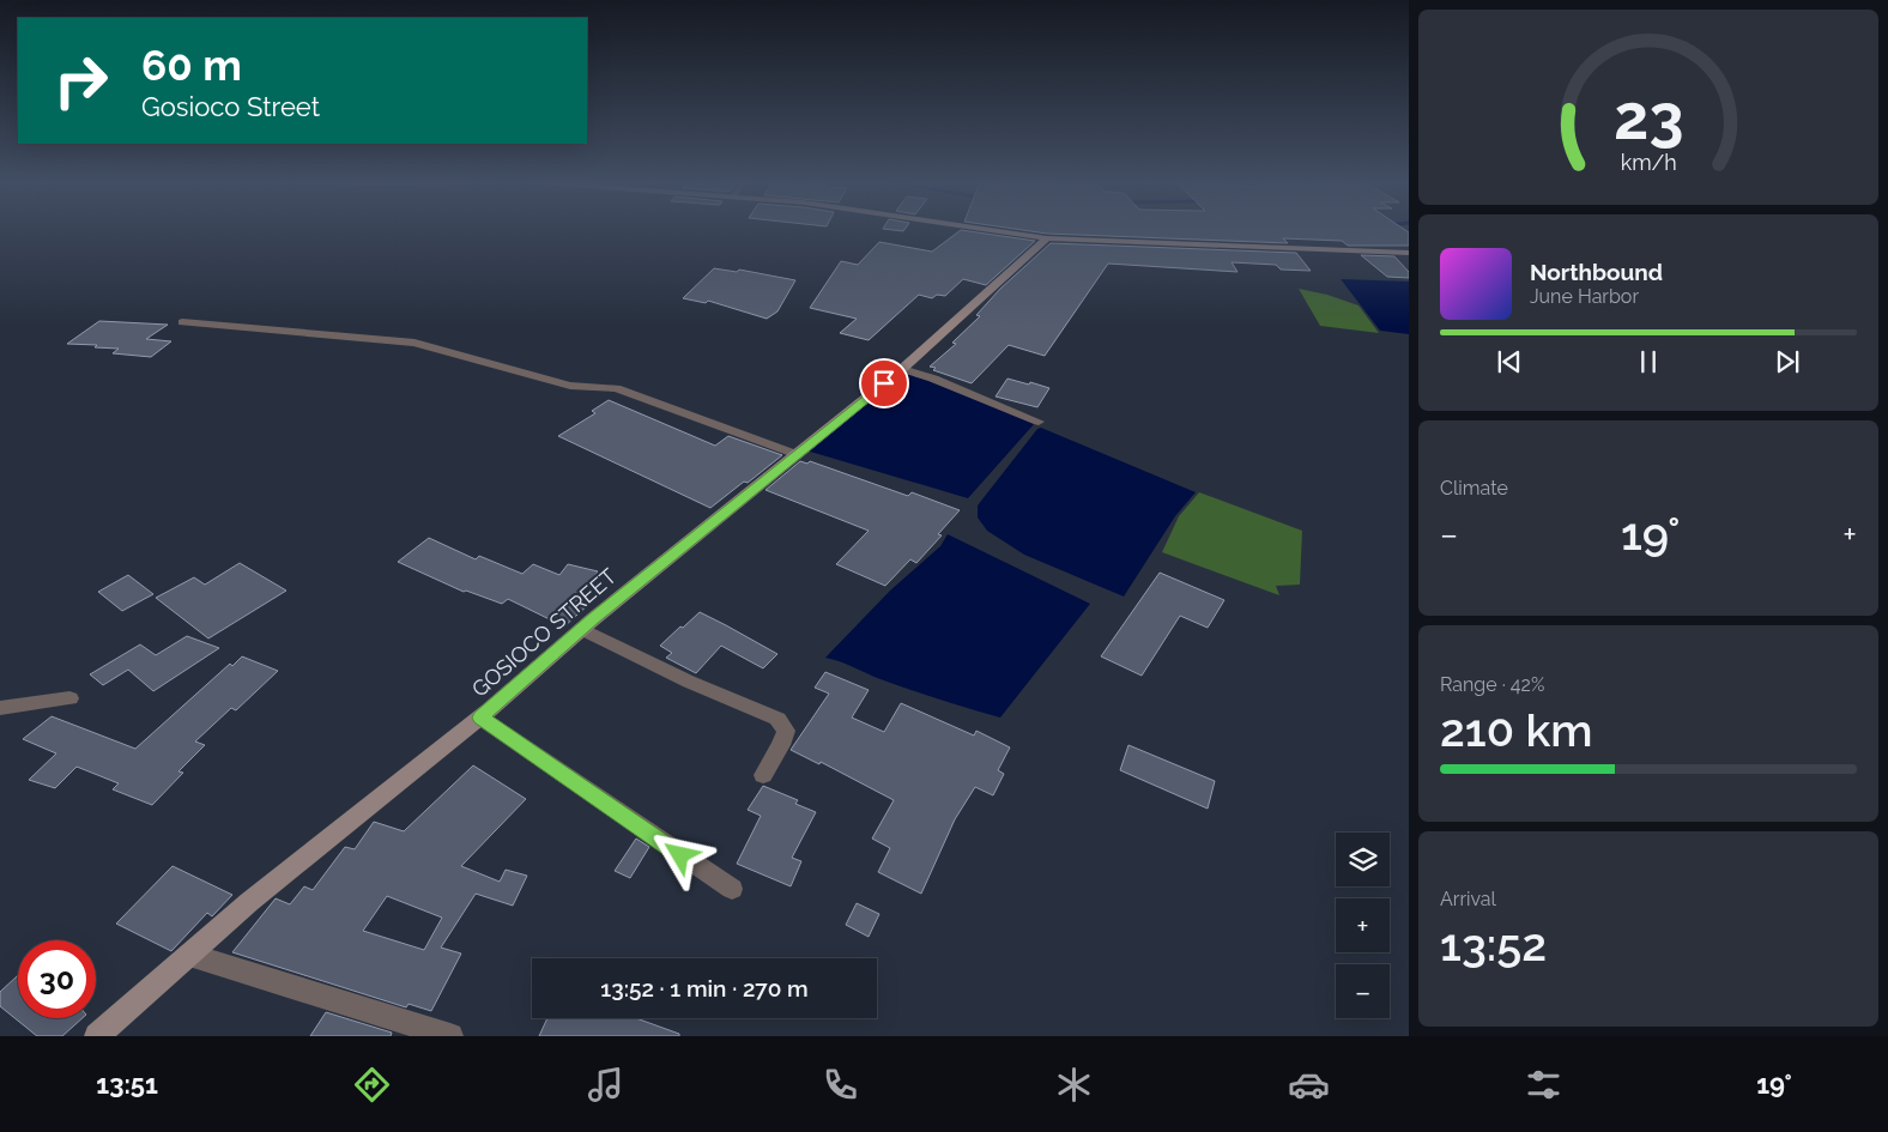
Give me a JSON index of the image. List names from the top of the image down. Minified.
{"streets":{"street":["GOSIOCO STREET"]},"page":{"turn":["60 m","Gosioco Street"],"song":["Northbound","June Harbor"],"tile":["Climate",["Range · 42%","210 km"],["Arrival","13:52"]],"heat":["−","19°","+"],"map_buttons":["+","−"],"limit":"30","trip":"13:52 · 1 min · 270 m","tabs":["13:51","19°"],"gauge":["23","km/h"]}}
